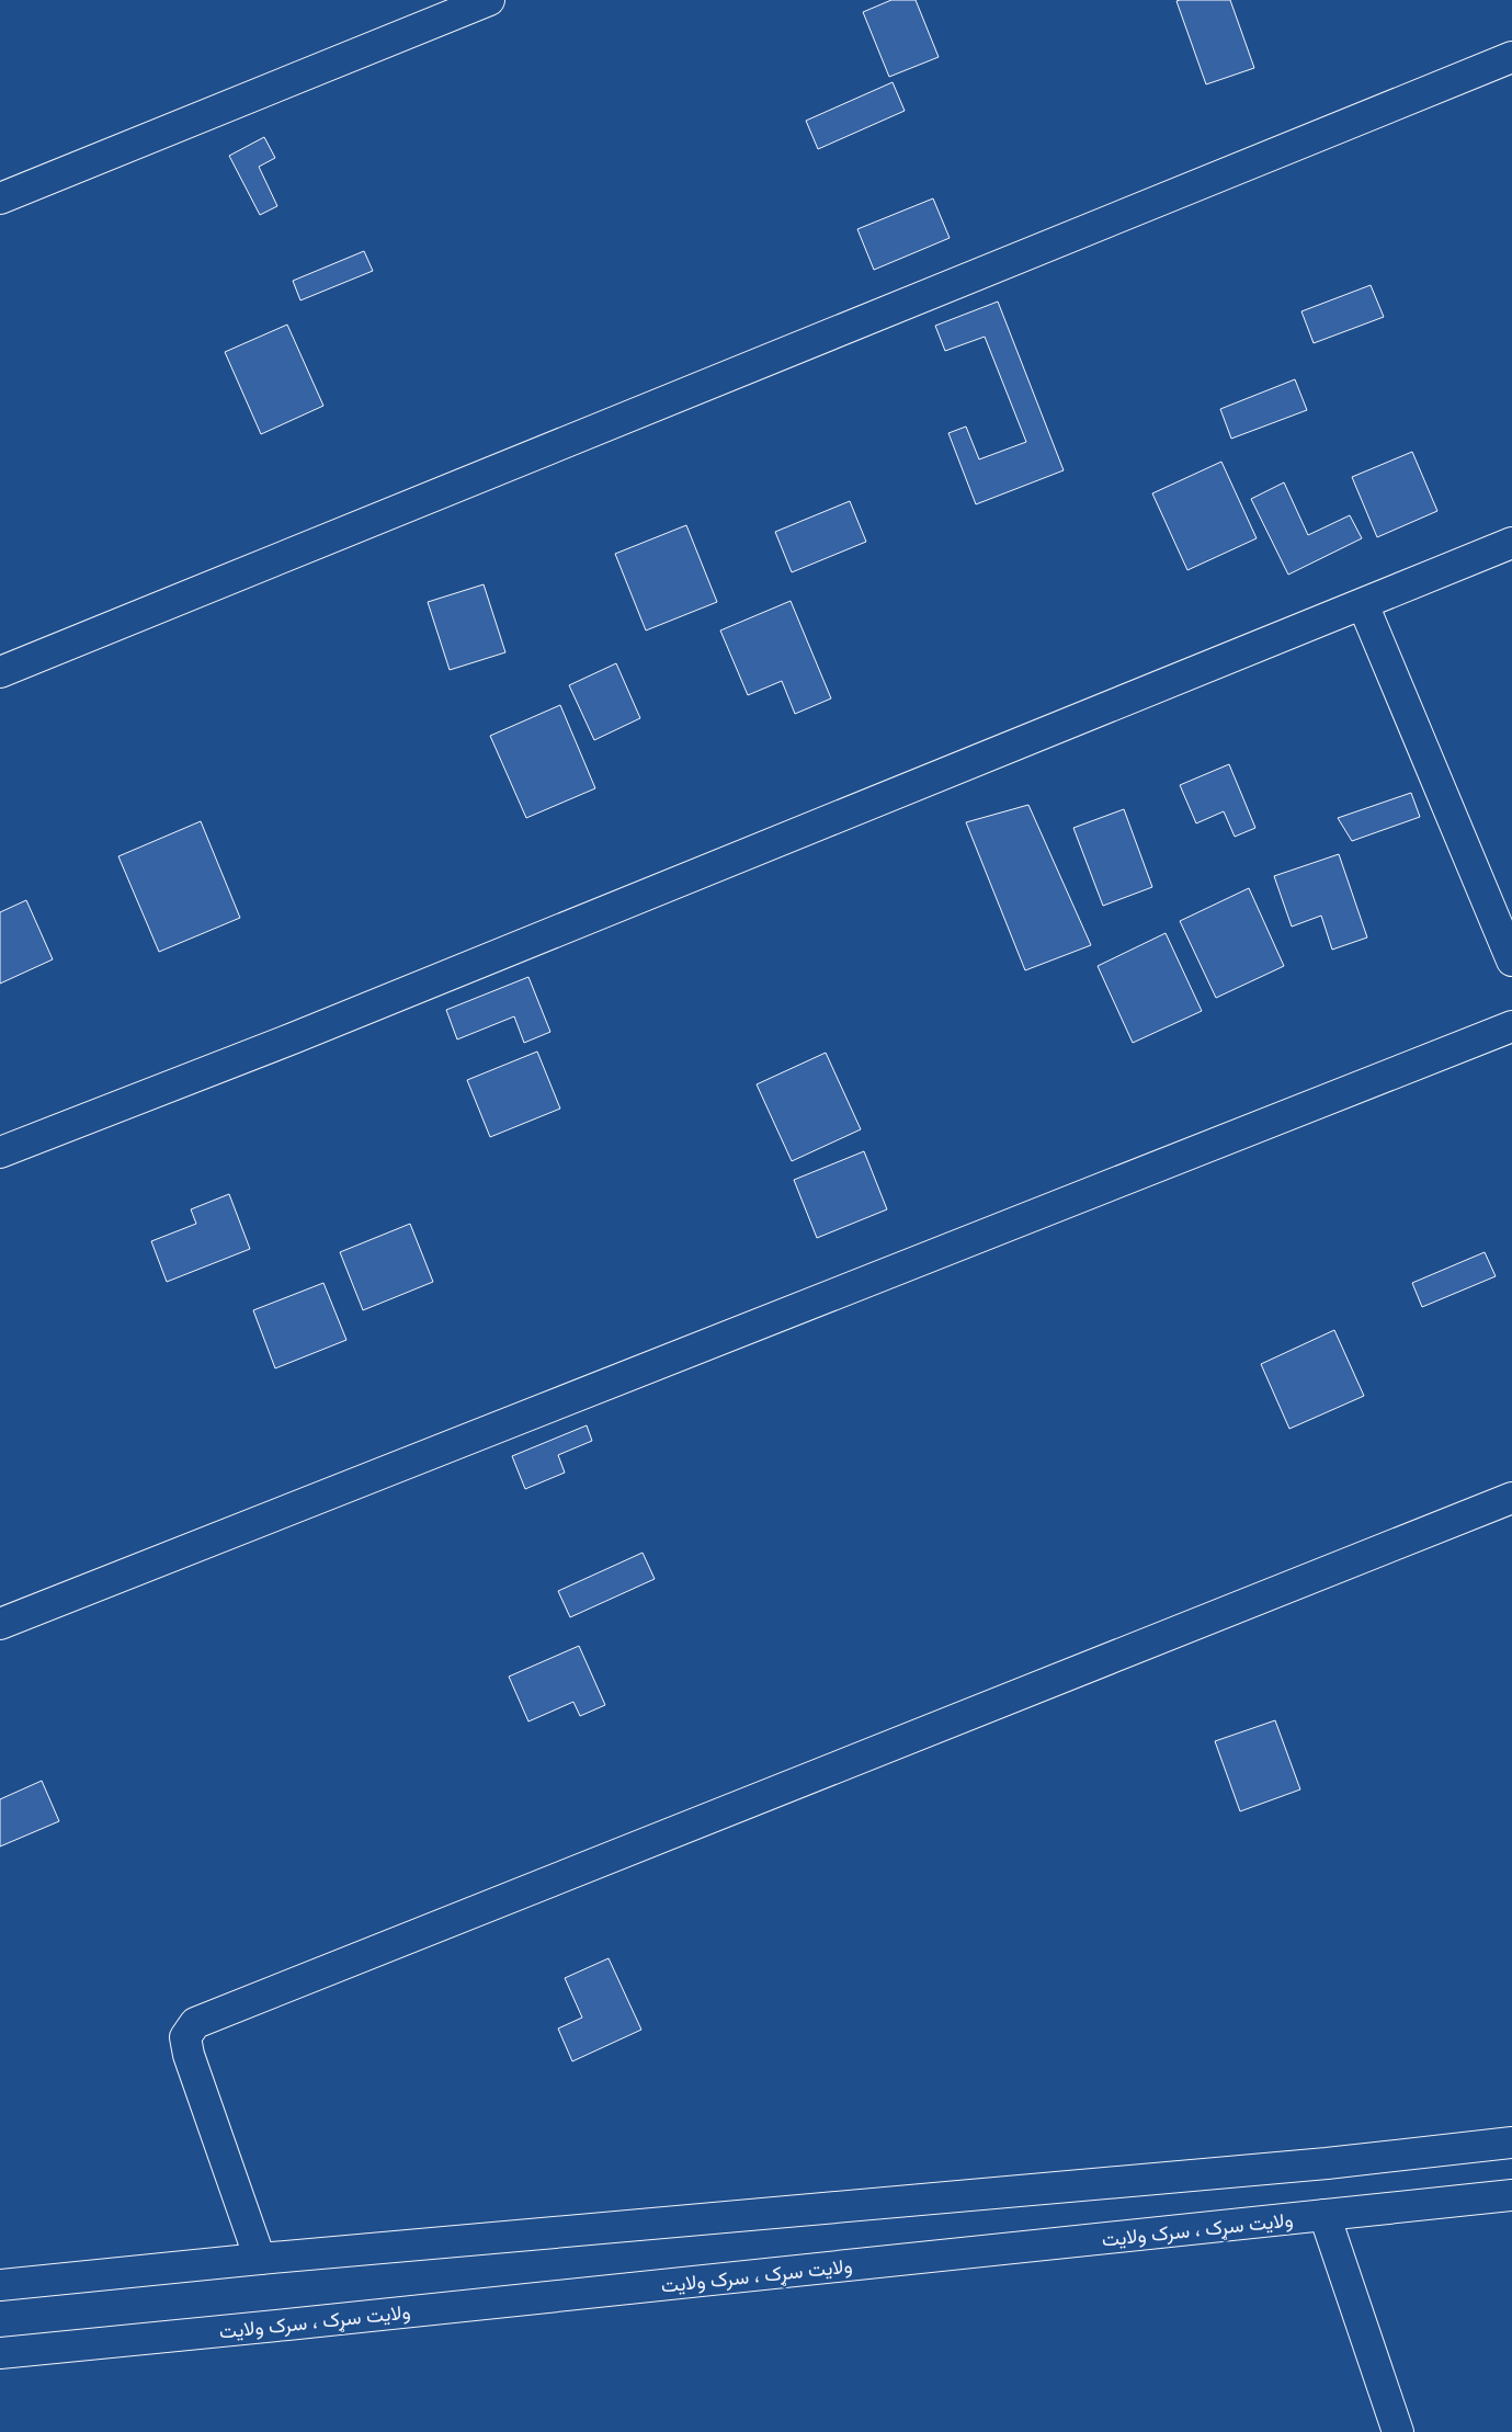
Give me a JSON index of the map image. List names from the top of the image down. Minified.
{"streets":{"street":["ولایت سړک ، سرک ولایت"]}}
